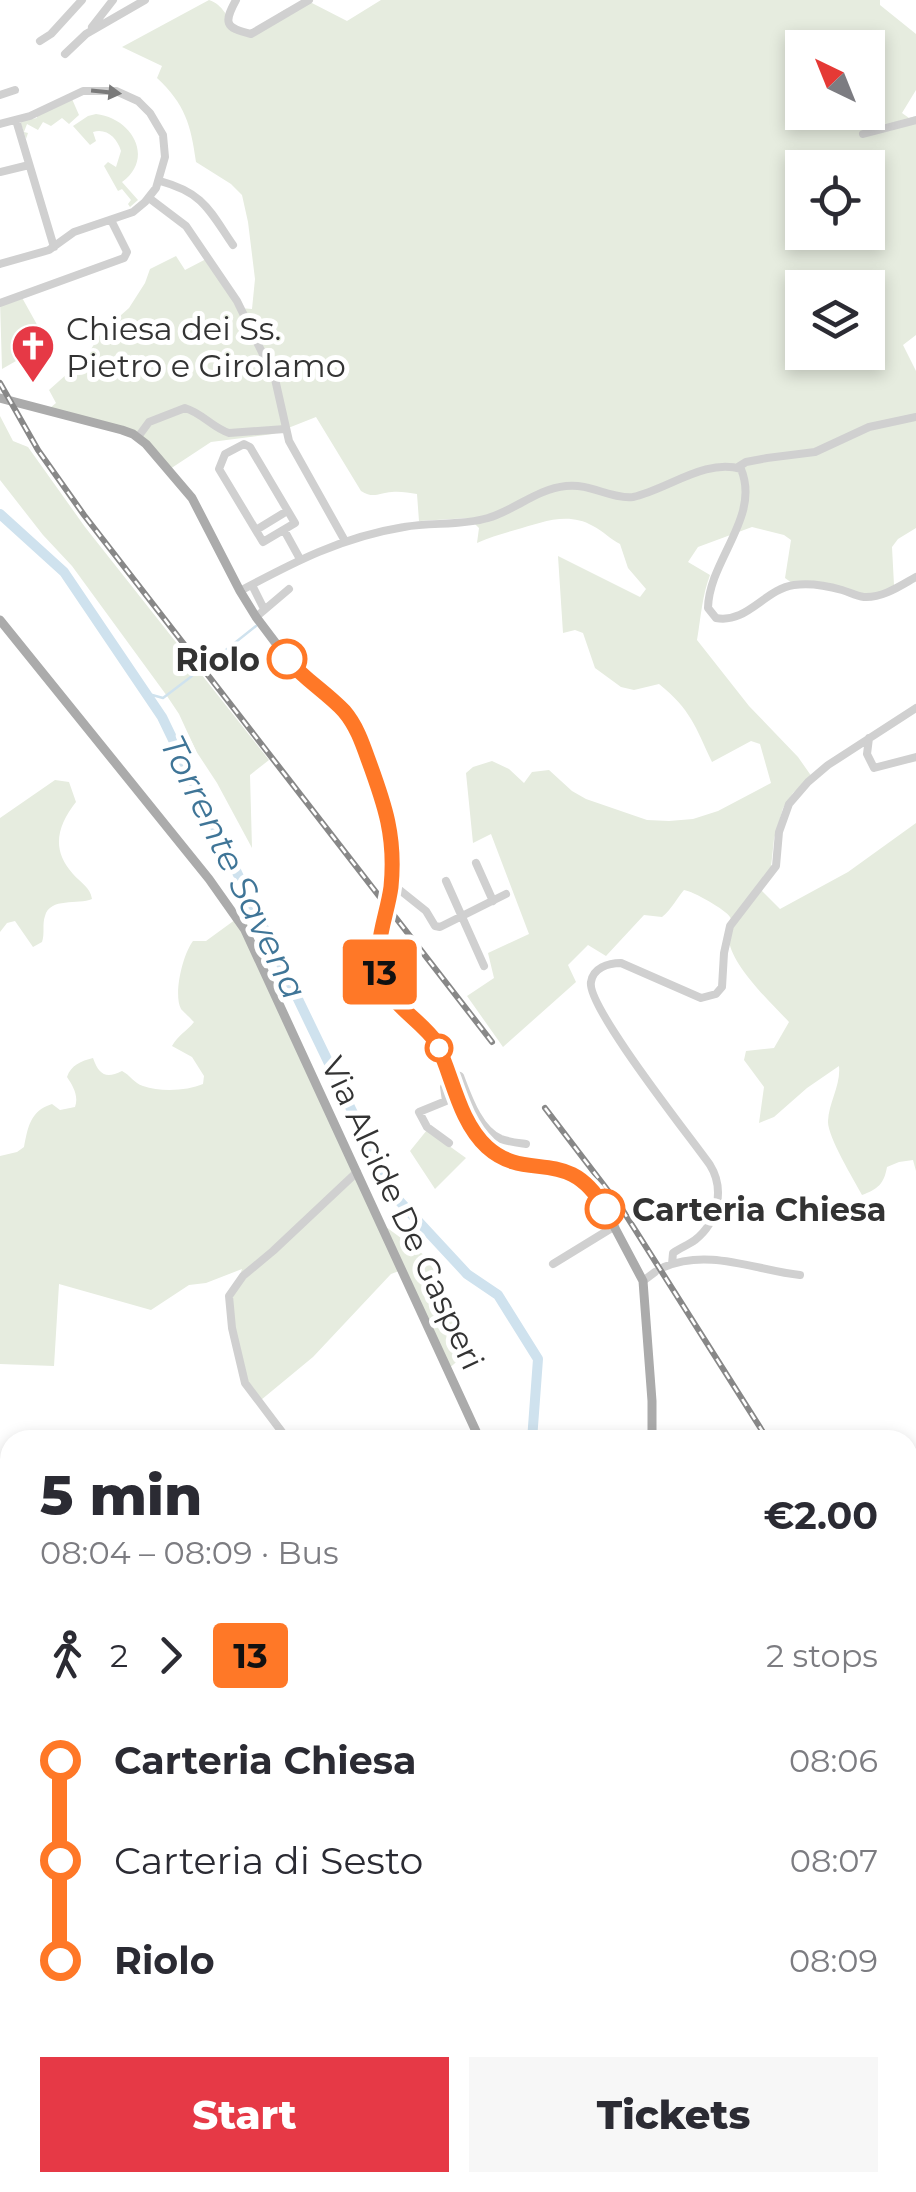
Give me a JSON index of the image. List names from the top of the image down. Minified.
{"streets":{"main road":["Via Alcide De Gasperi"]},"water":["Torrente Savena"],"places":{"church":["Chiesa dei Ss. Pietro e Girolamo"],"other":["Riolo","Carteria Chiesa"]},"lines":["bus line 13"],"north":"top left","page":{"on_map":"13","heading":["5 min","08:04 – 08:09 · Bus","€2.00"],"legs":["2","13","2 stops"],"list":[{"name":"Carteria Chiesa","value":"08:06"},{"name":"Carteria di Sesto","value":"08:07"},{"name":"Riolo","value":"08:09"}],"buttons":["Start","Tickets"]}}
